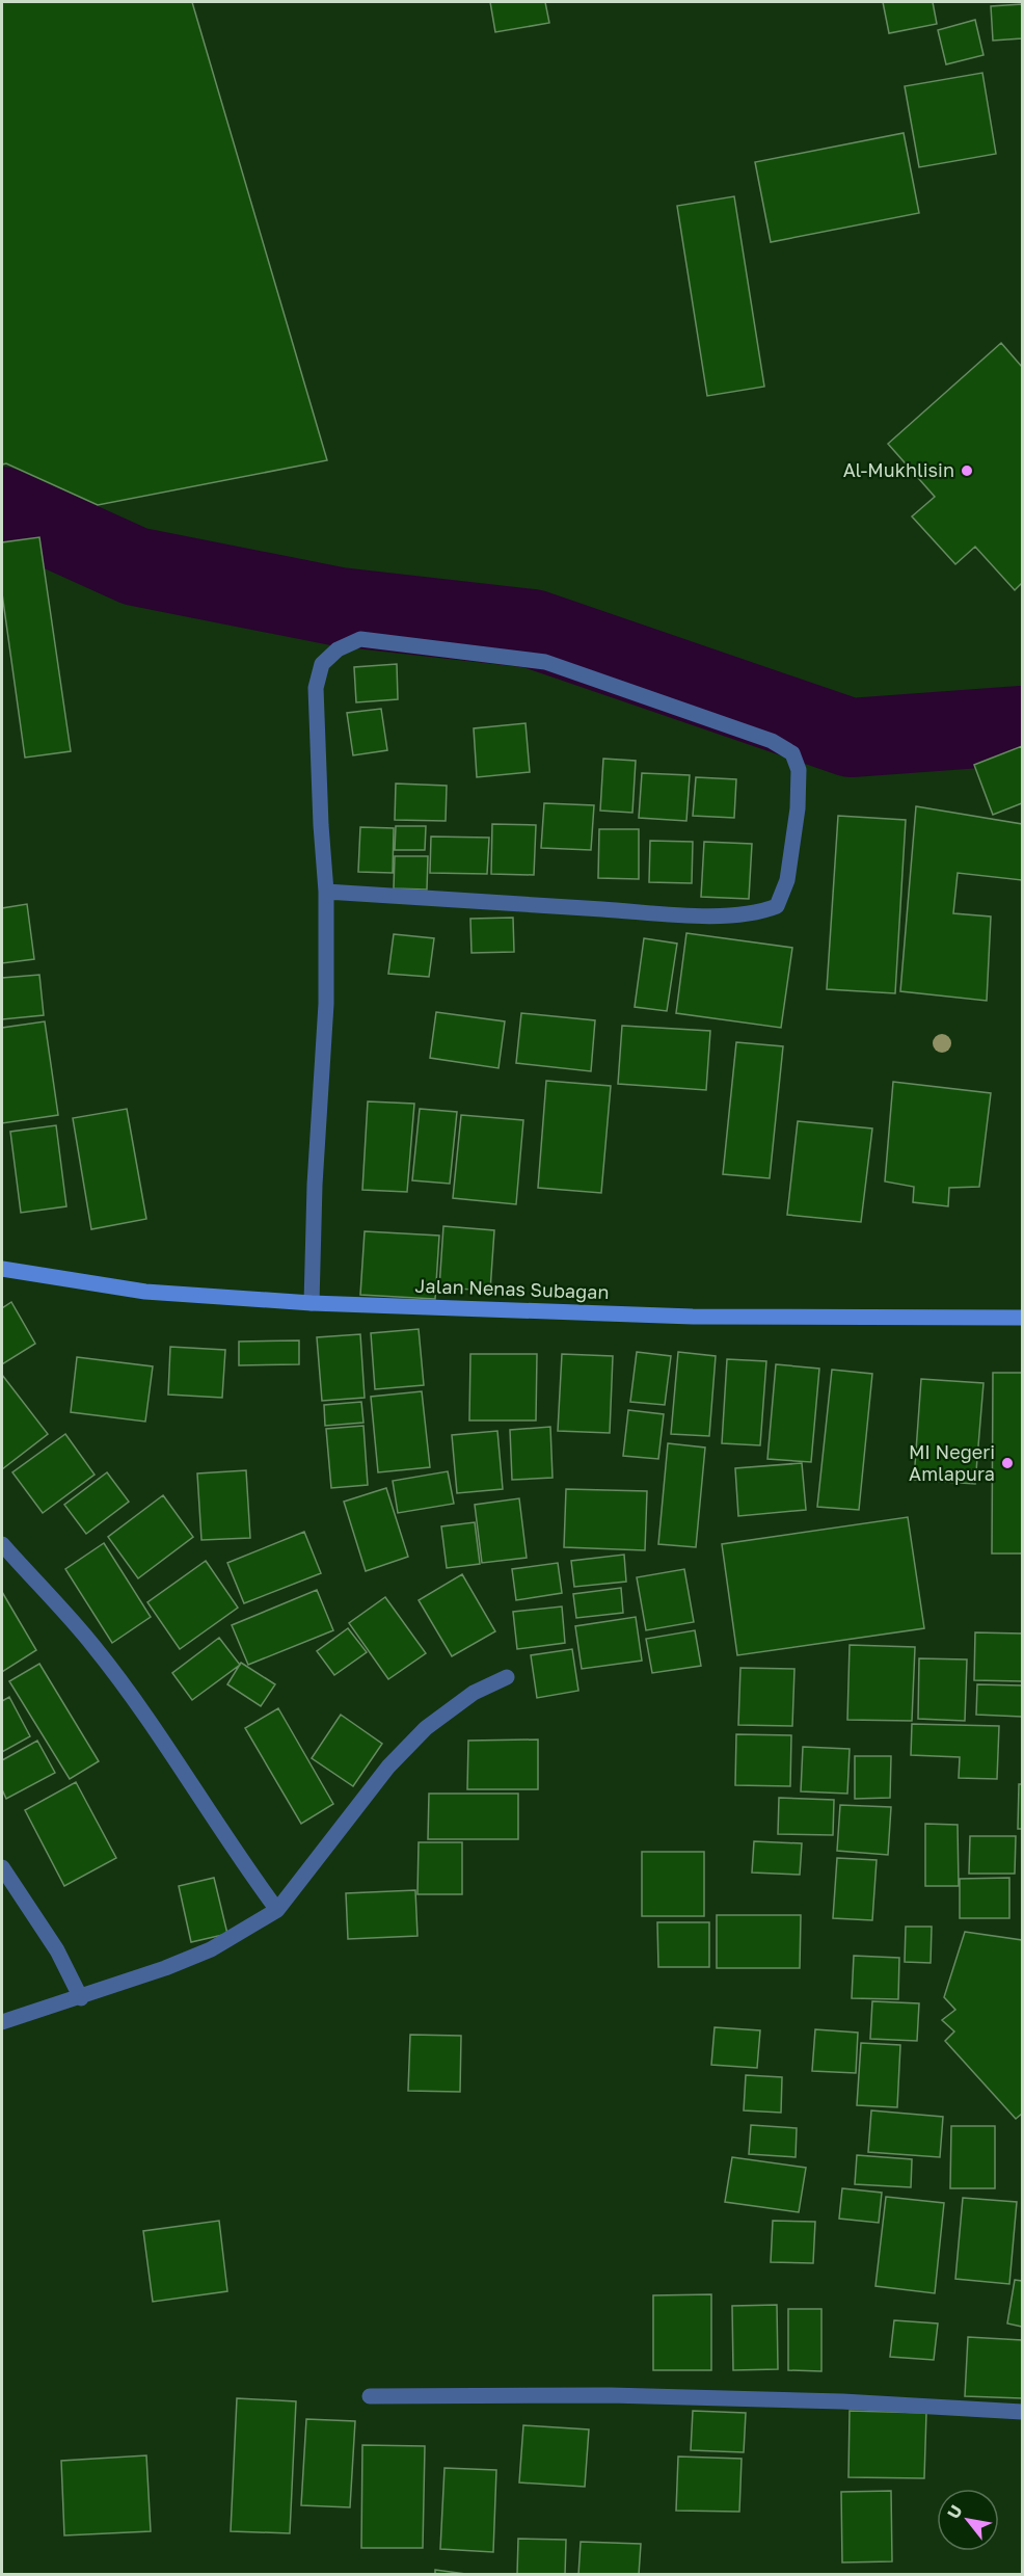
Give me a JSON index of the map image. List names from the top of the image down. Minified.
{"streets":{"main road":["Jalan Nenas Subagan"]},"places":["Al-Mukhlisin","MI Negeri Amlapura"],"north":"top left"}
